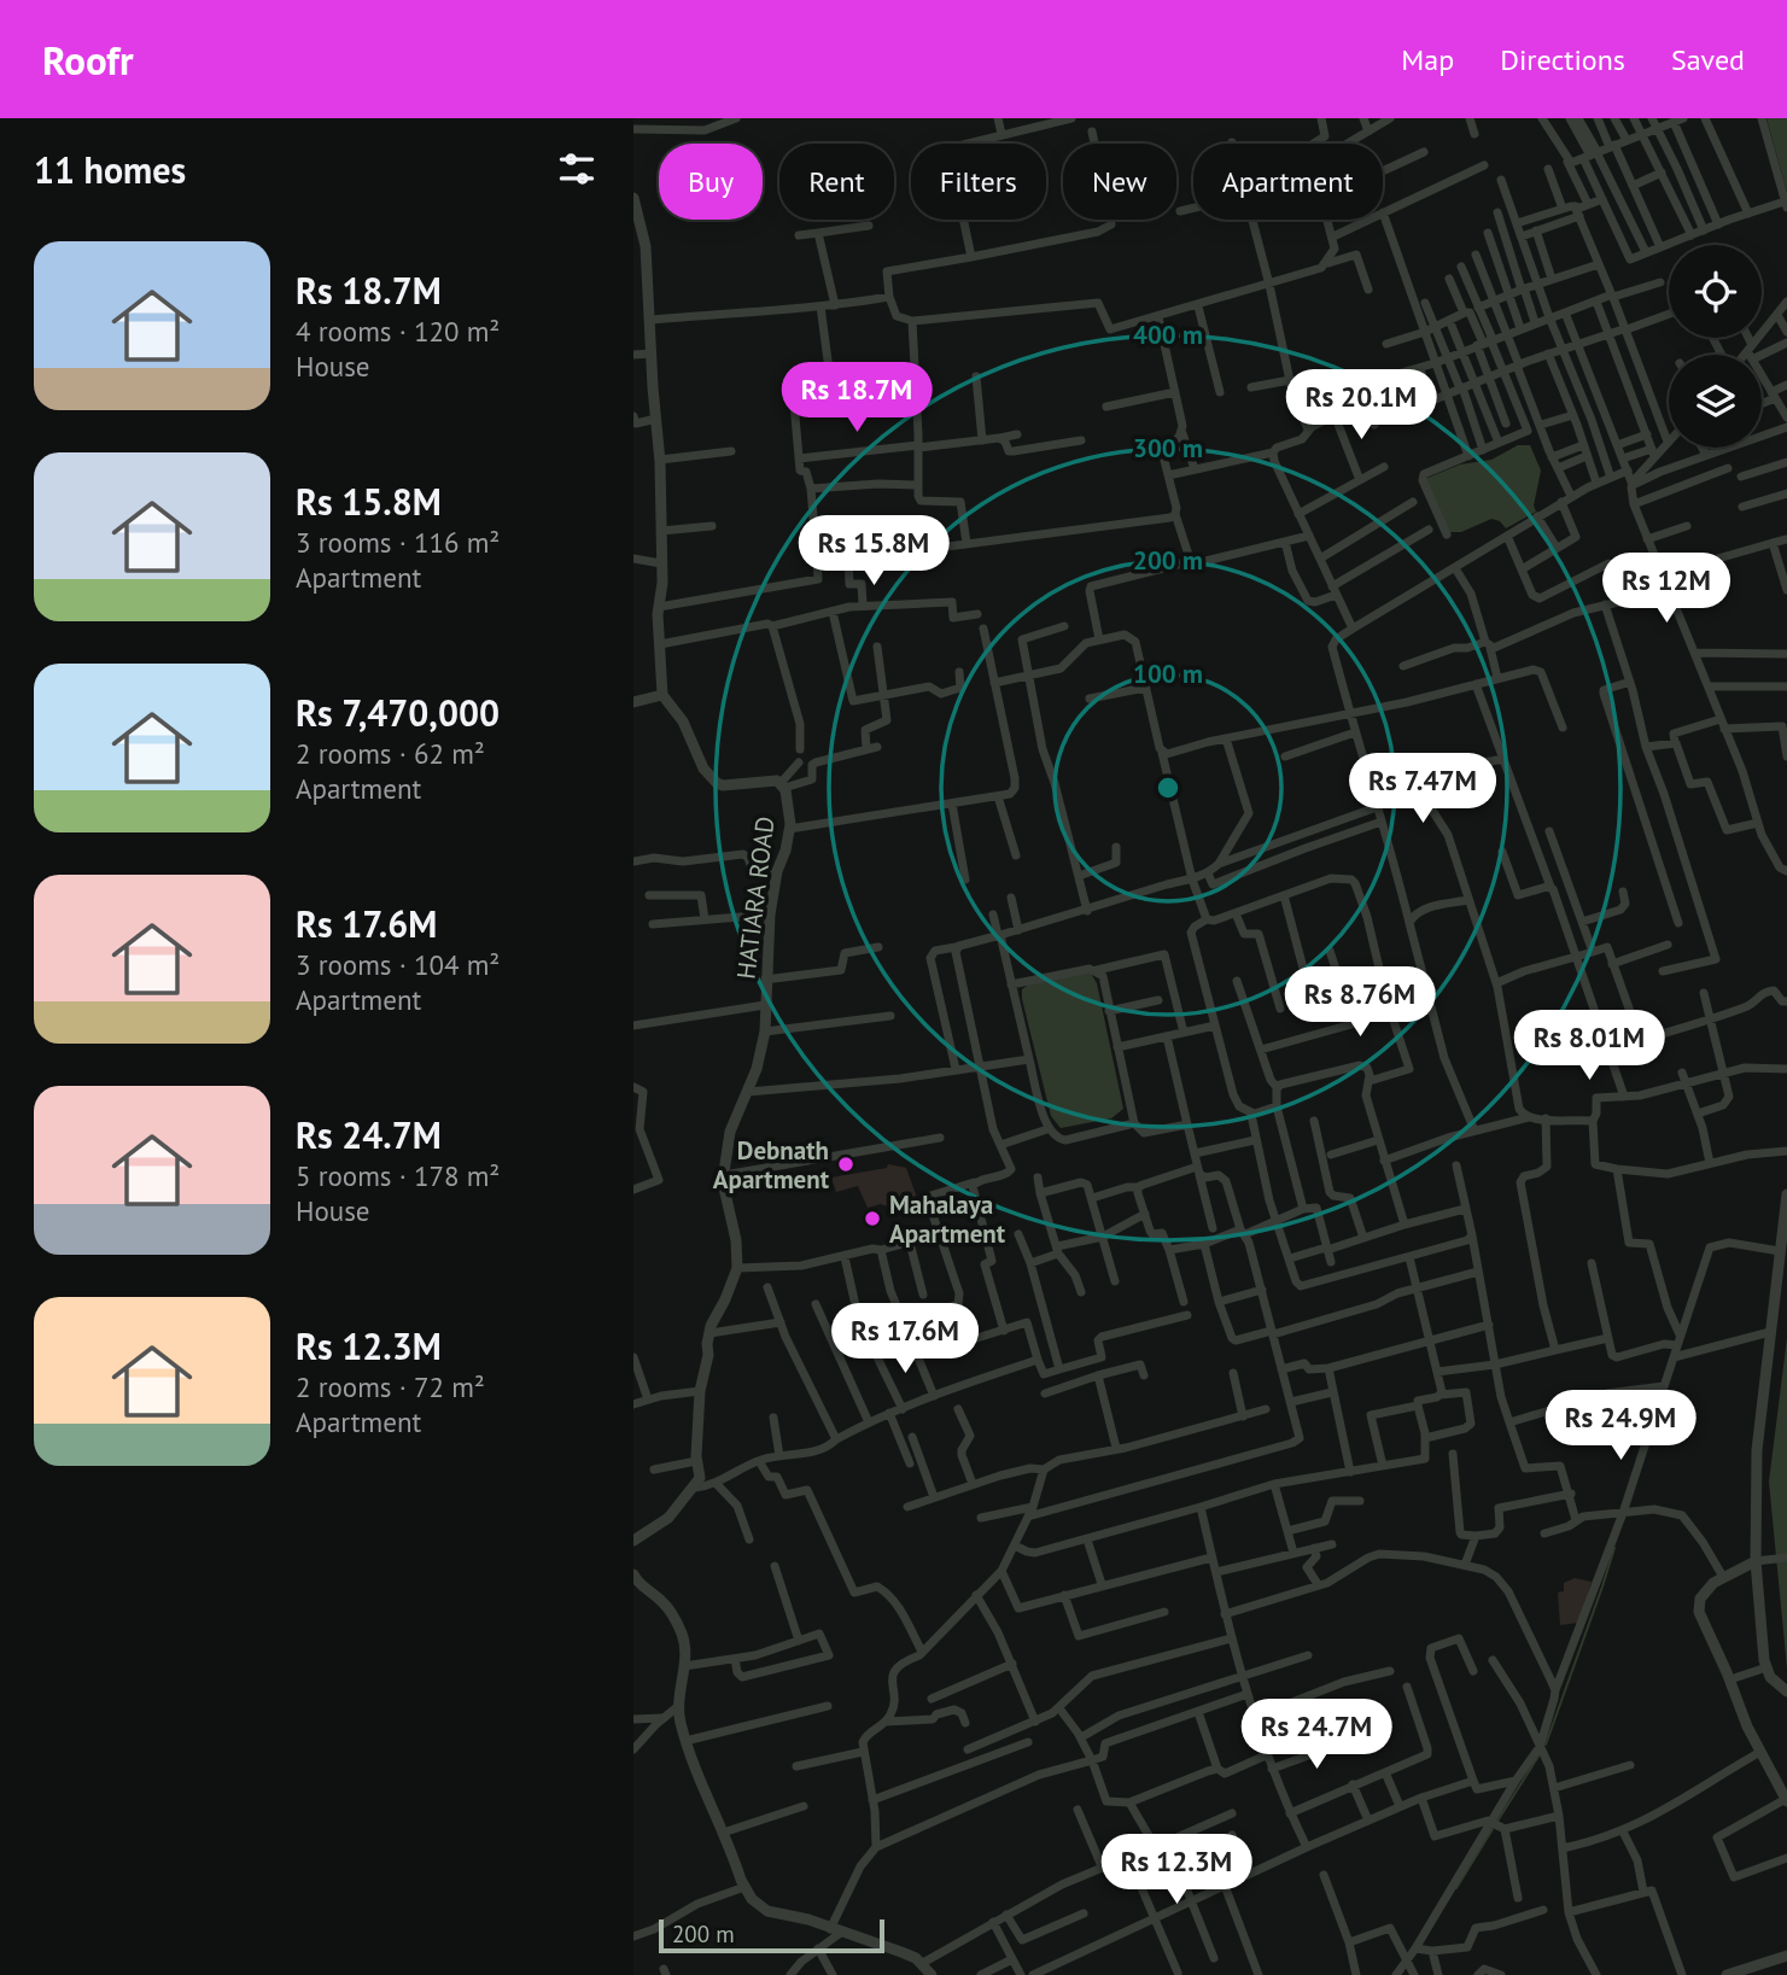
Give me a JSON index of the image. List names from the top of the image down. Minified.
{"streets":{"street":["HATIARA ROAD"]},"places":["Debnath Apartment","Mahalaya Apartment"],"scale_bar":"200 m","page":{"header":"Roofr","nav":["Map","Directions","Saved"],"heading":"11 homes","chip":["Buy","Rent","Filters","New","Apartment"],"list":[{"name":"Rs 18.7M","note":"4 rooms · 120 m² · House"},{"name":"Rs 15.8M","note":"3 rooms · 116 m² · Apartment"},{"name":"Rs 7,470,000","note":"2 rooms · 62 m² · Apartment"},{"name":"Rs 17.6M","note":"3 rooms · 104 m² · Apartment"},{"name":"Rs 24.7M","note":"5 rooms · 178 m² · House"},{"name":"Rs 12.3M","note":"2 rooms · 72 m² · Apartment"}],"price":["Rs 18.7M","Rs 20.1M","Rs 15.8M","Rs 12M","Rs 7.47M","Rs 8.76M","Rs 8.01M","Rs 17.6M","Rs 24.9M","Rs 24.7M","Rs 12.3M"],"scale":"200 m"},"rings":["400 m","300 m","200 m","100 m"]}
